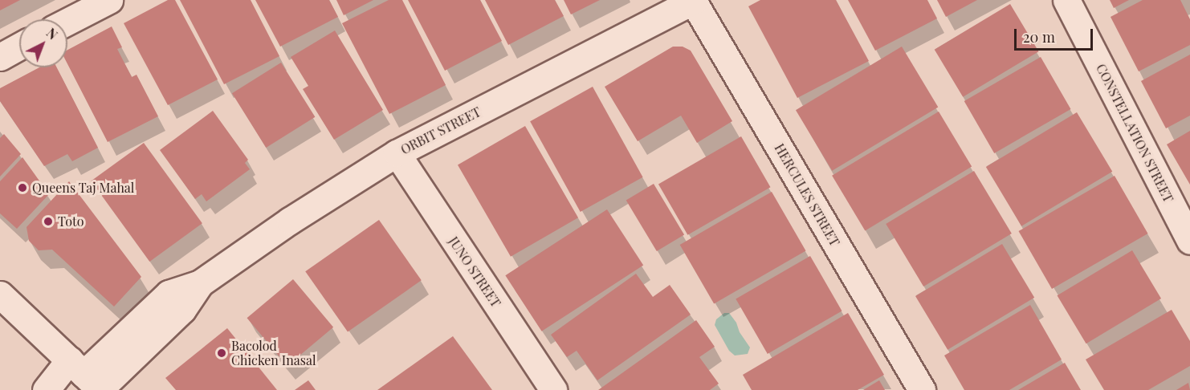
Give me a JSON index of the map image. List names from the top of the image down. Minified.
{"streets":{"street":["ORBIT STREET","CONSTELLATION STREET","HERCULES STREET","JUNO STREET"]},"crossings":[["ORBIT STREET","HERCULES STREET"],["ORBIT STREET","JUNO STREET"]],"places":["Queens Taj Mahal","Toto","Bacolod Chicken Inasal"],"scale_bar":"20 m","north":"top right"}
